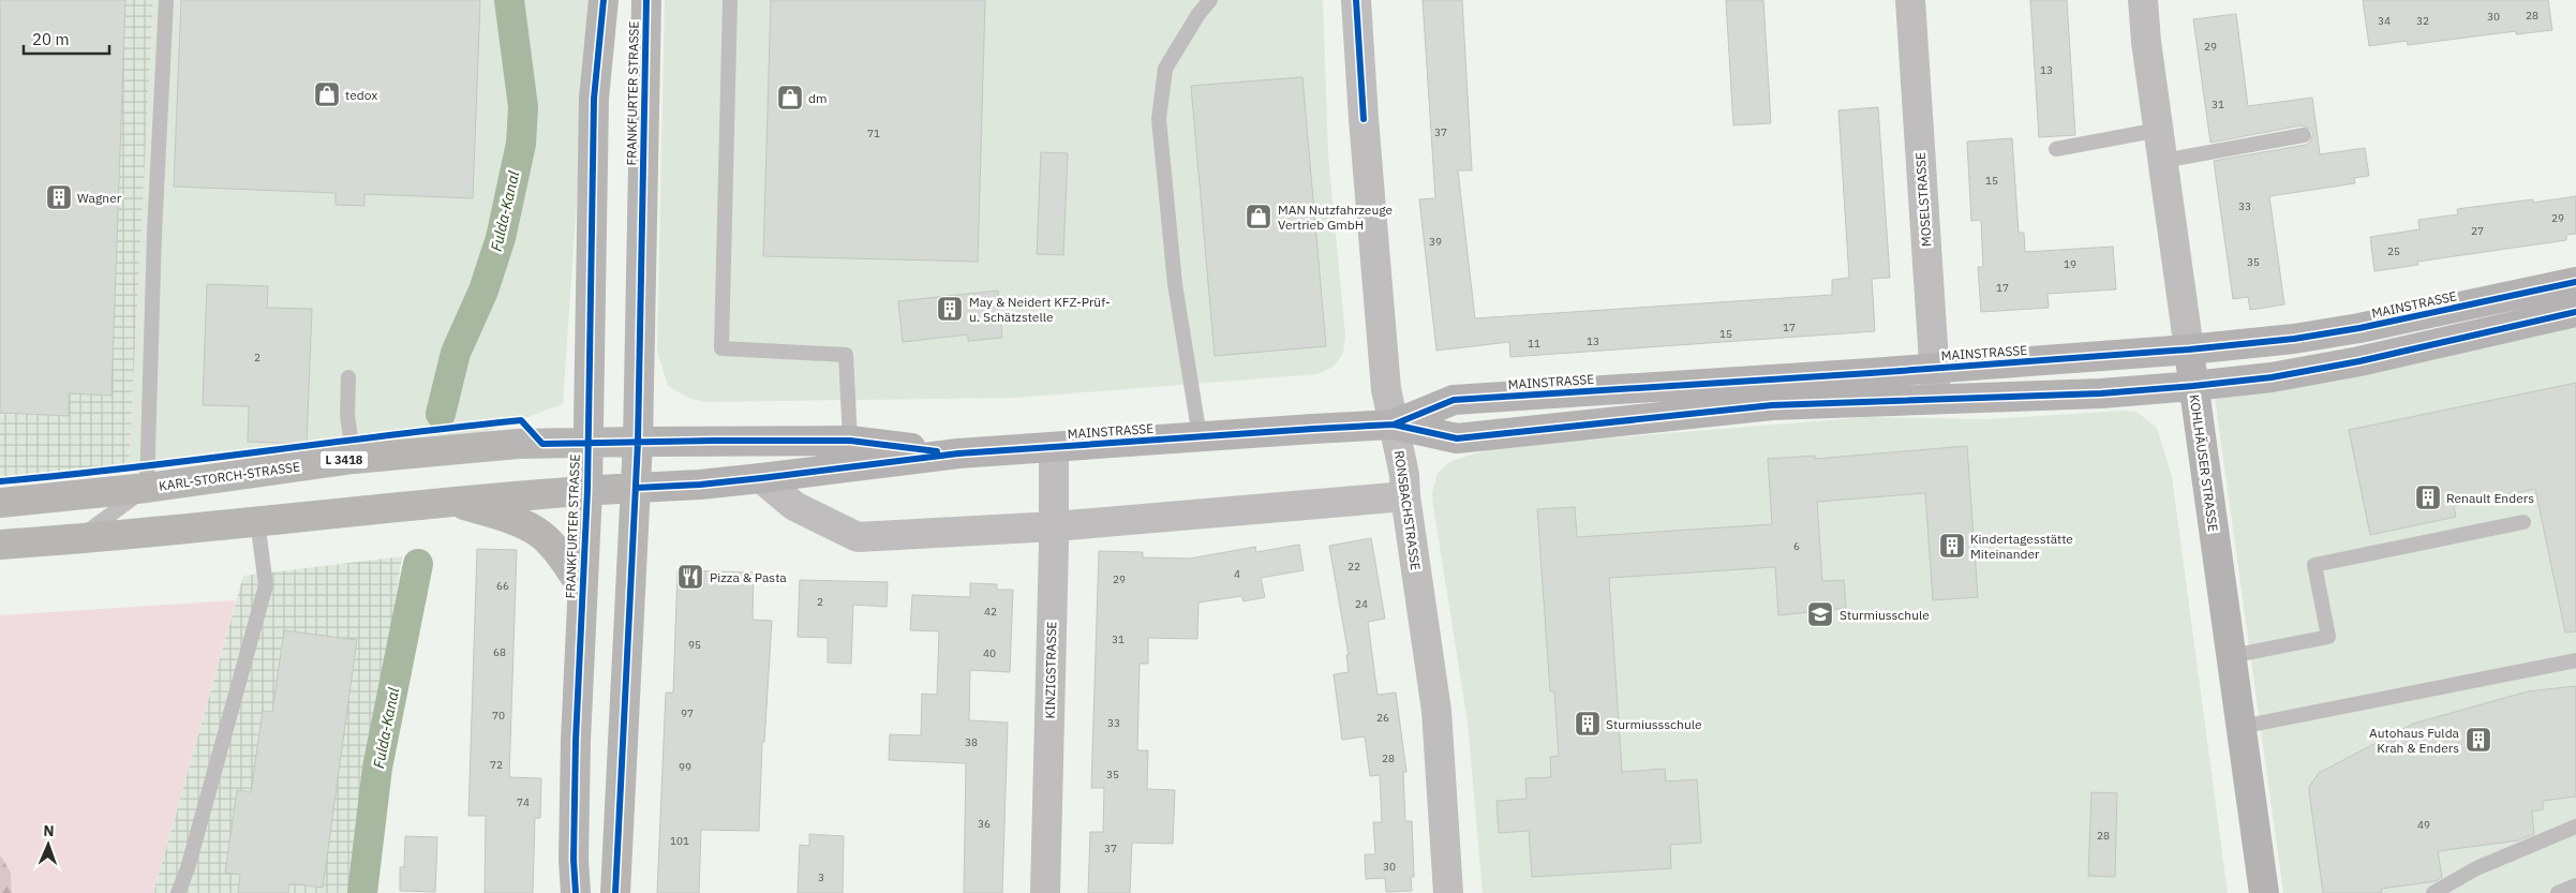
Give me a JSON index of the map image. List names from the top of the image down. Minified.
{"streets":{"main road":["FRANKFURTER STRASSE","MAINSTRASSE","L 3418","KOHLHÄUSER STRASSE","KARL-STORCH-STRASSE"],"street":["MOSELSTRASSE","RONSBACHSTRASSE","KINZIGSTRASSE"]},"crossings":[["FRANKFURTER STRASSE","MAINSTRASSE"],["FRANKFURTER STRASSE","KARL-STORCH-STRASSE"],["MOSELSTRASSE","MAINSTRASSE"],["MAINSTRASSE","KOHLHÄUSER STRASSE"],["MAINSTRASSE","KARL-STORCH-STRASSE"],["MAINSTRASSE","RONSBACHSTRASSE"],["MAINSTRASSE","KINZIGSTRASSE"]],"water":["Fulda-Kanal"],"places":{"shop":["tedox","dm","MAN Nutzfahrzeuge Vertrieb GmbH"],"building":["Wagner","May & Neidert KFZ-Prüf- u. Schätzstelle","Renault Enders","Kindertagesstätte Miteinander","Sturmiussschule","Autohaus Fulda Krah & Enders"],"restaurant":["Pizza & Pasta"],"school or university":["Sturmiusschule"]},"house_numbers":["28","30","34","32","29","13","31","37","71","15","33","29","27","39","25","35","19","17","17","15","13","11","2","6","22","4","29","66","2","24","42","31","95","68","40","97","70","26","33","38","28","72","99","35","74","36","49","28","101","37","30","3"],"scale_bar":"20 m","north":"top"}
